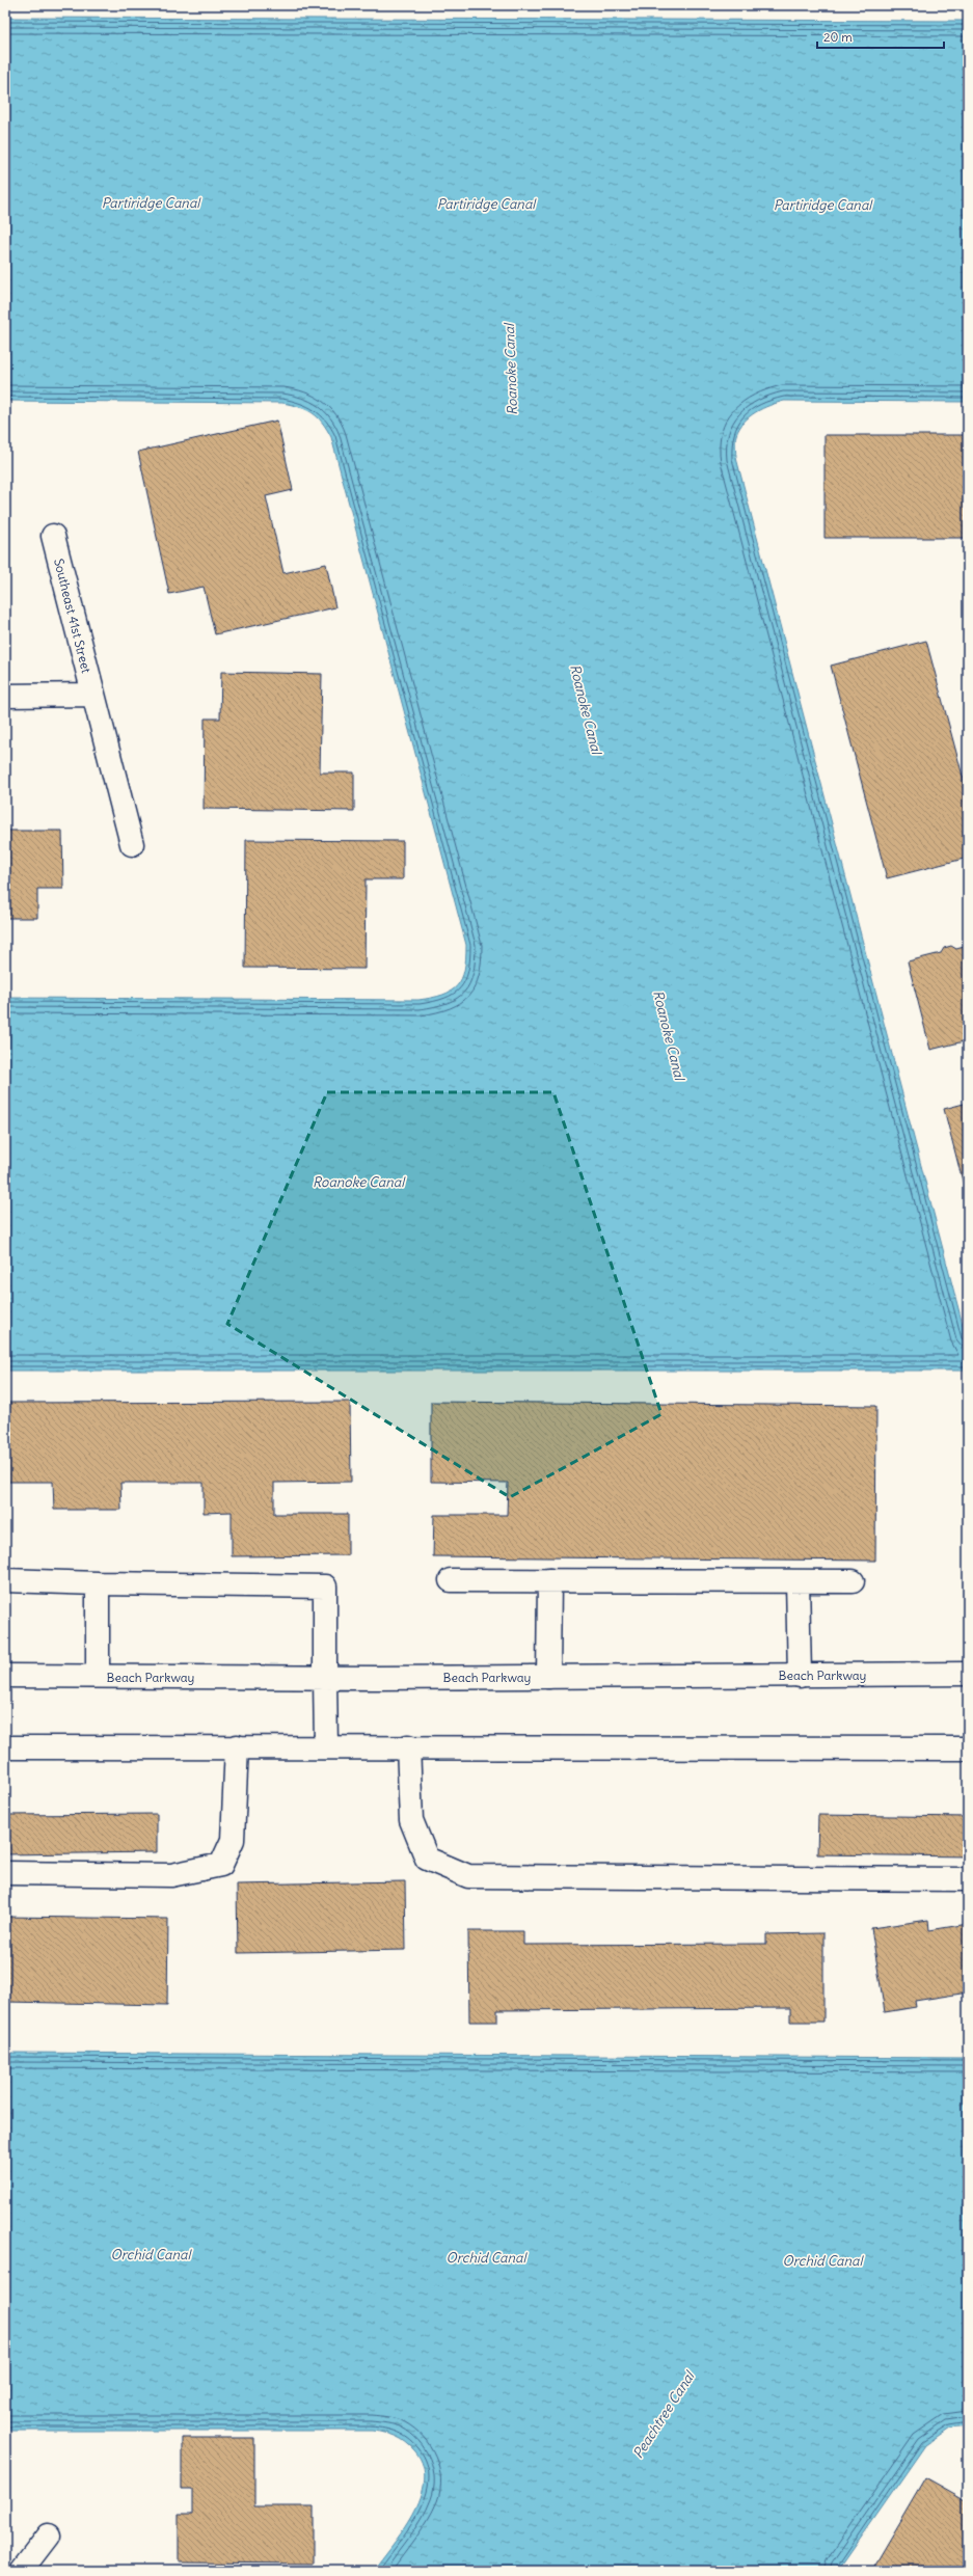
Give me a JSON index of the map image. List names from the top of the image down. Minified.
{"streets":{"street":["Southeast 41st Street","Beach Parkway"]},"water":["Partiridge Canal","Roanoke Canal","Orchid Canal","Peachtree Canal"],"scale_bar":"20 m"}
